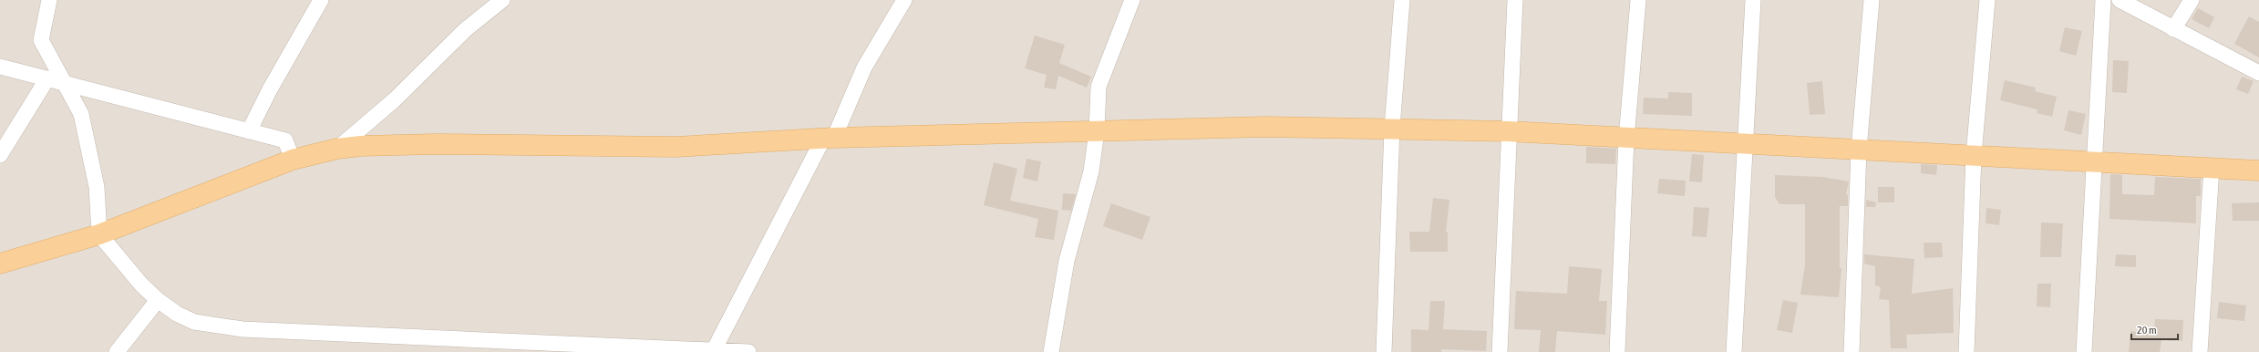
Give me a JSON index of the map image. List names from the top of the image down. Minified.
{"scale_bar":"20 m"}
